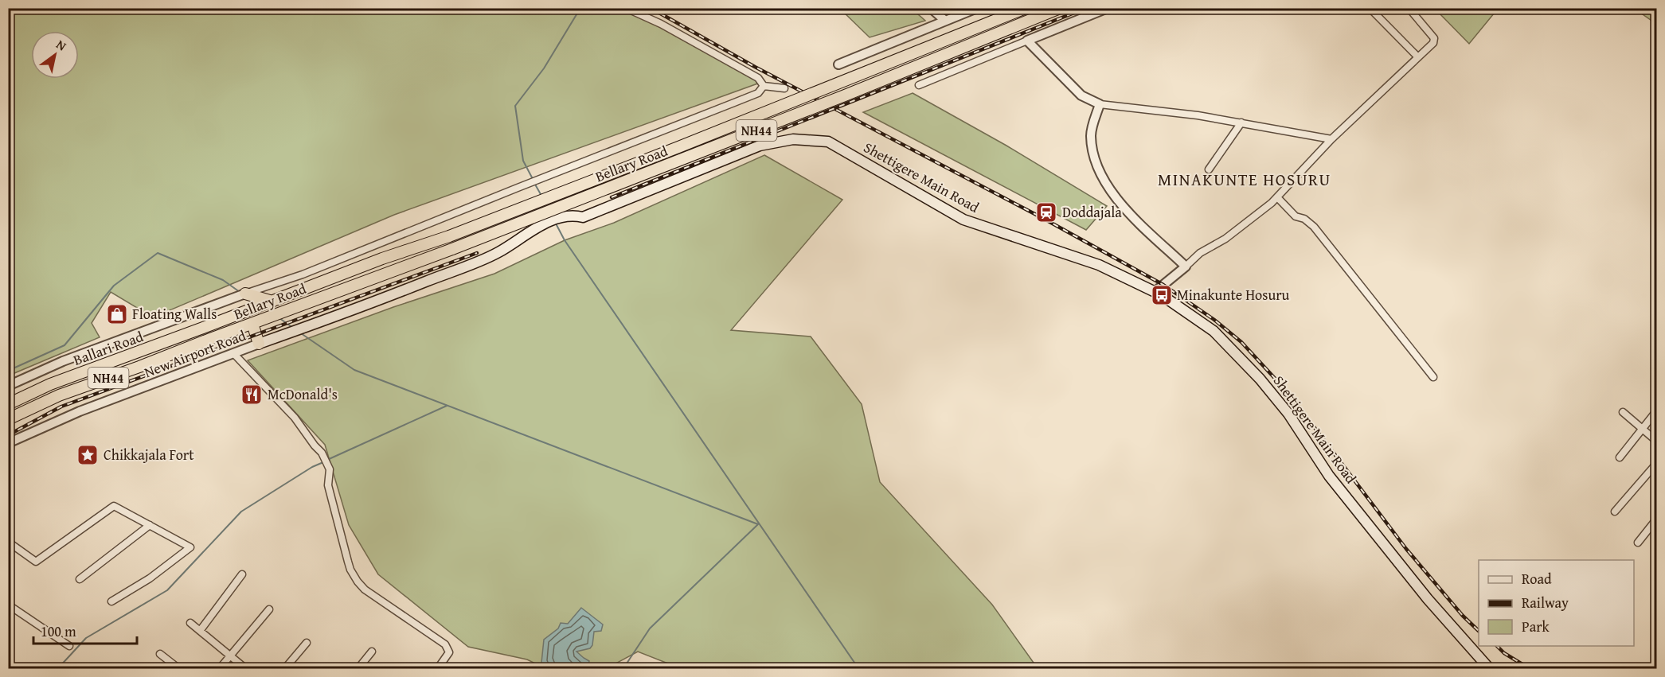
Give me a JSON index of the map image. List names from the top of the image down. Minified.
{"streets":{"highway":["NH44","Bellary Road","Ballari Road"],"main road":["Shettigere Main Road"],"street":["New Airport Road"]},"crossings":[["Bellary Road","Ballari Road"],["Shettigere Main Road","New Airport Road"]],"districts":["MINAKUNTE HOSURU"],"places":{"station":["Doddajala"],"bus stop":["Minakunte Hosuru"],"shop":["Floating Walls"],"restaurant":["McDonald's"],"place":["Chikkajala Fort"]},"legend":["Road","Railway","Park"],"scale_bar":"100 m","north":"top right"}
